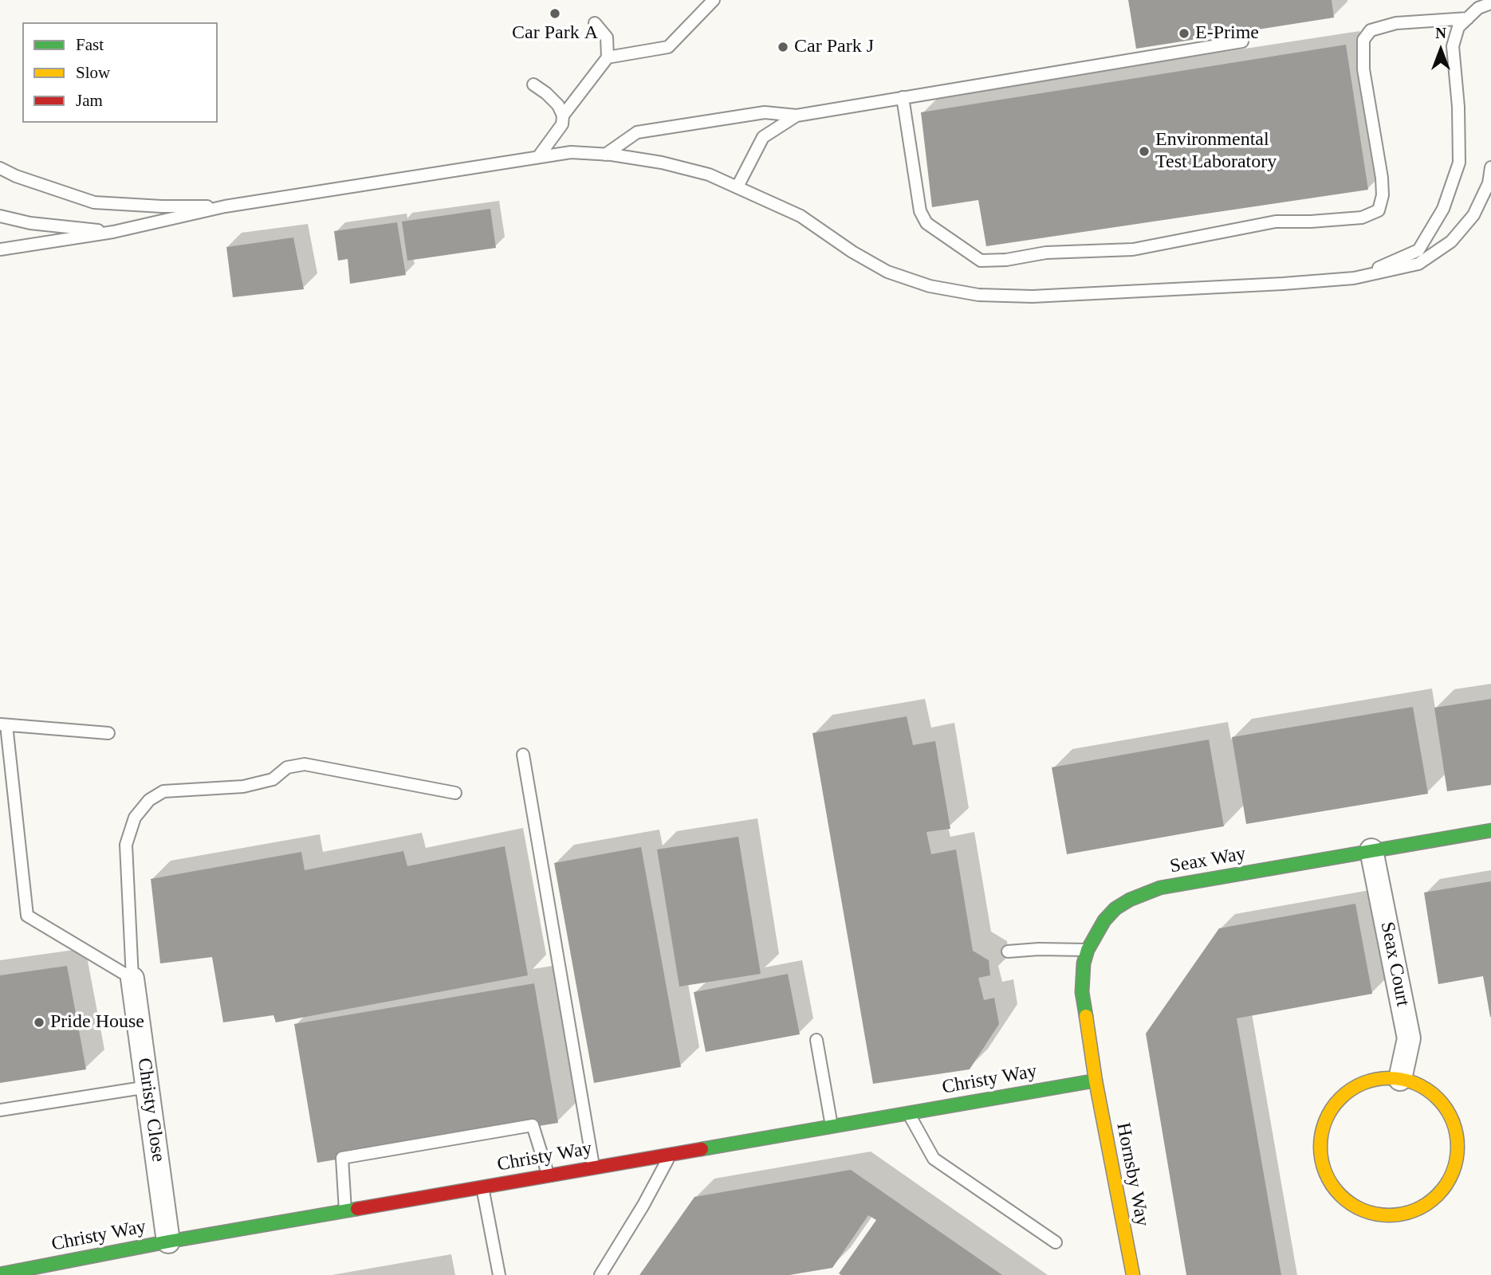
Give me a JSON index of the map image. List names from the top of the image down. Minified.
{"streets":{"street":["Seax Way","Seax Court","Christy Way","Christy Close","Hornsby Way"]},"crossings":[["Seax Way","Seax Court"],["Seax Way","Christy Way"],["Seax Way","Hornsby Way"],["Christy Way","Christy Close"],["Christy Way","Hornsby Way"]],"places":["Car Park A","E-Prime","Car Park J","Environmental Test Laboratory","Pride House"],"legend":["Fast","Slow","Jam"],"north":"top"}
